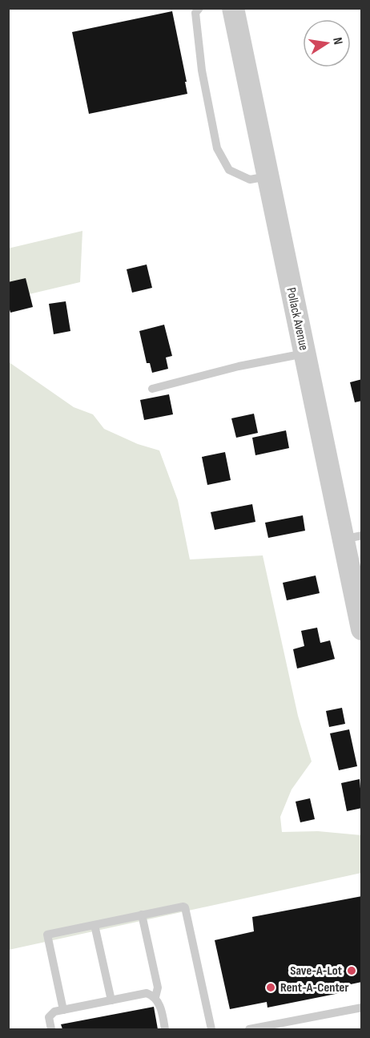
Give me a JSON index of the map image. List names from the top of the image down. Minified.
{"streets":{"street":["Pollack Avenue"]},"places":["Save-A-Lot","Rent-A-Center"],"north":"right"}
